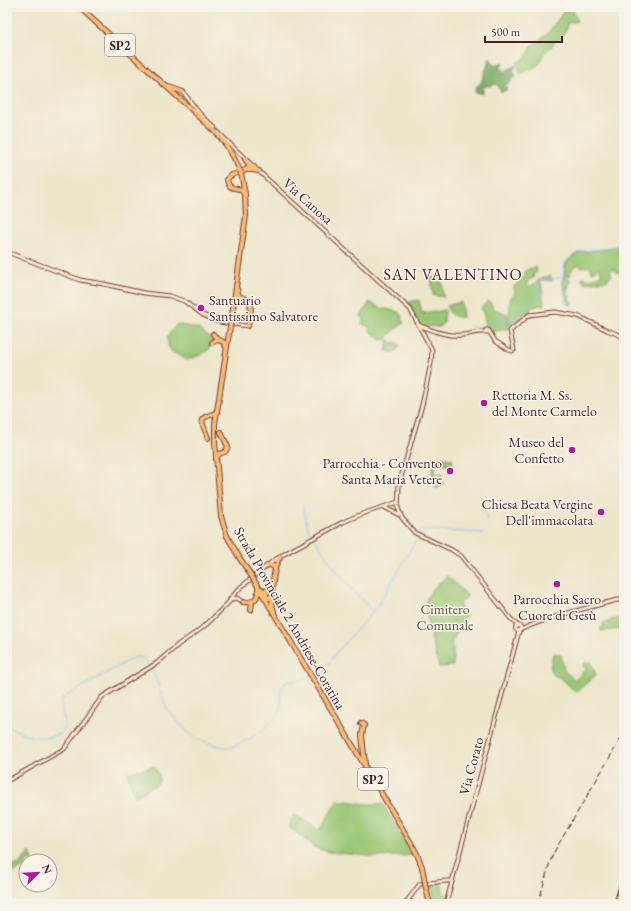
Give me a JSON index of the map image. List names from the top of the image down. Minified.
{"streets":{"main road":["SP2","Via Canosa","Strada Provinciale 2 Andriese-Coratina","Via Corato"]},"districts":["SAN VALENTINO"],"parks":["Cimitero Comunale"],"places":["Santuario Santissimo Salvatore","Rettoria M. Ss. del Monte Carmelo","Museo del Confetto","Parrocchia - Convento Santa Maria Vetere","Chiesa Beata Vergine Dell'immacolata","Parrocchia Sacro Cuore di Gesù"],"scale_bar":"500 m","north":"top right"}
